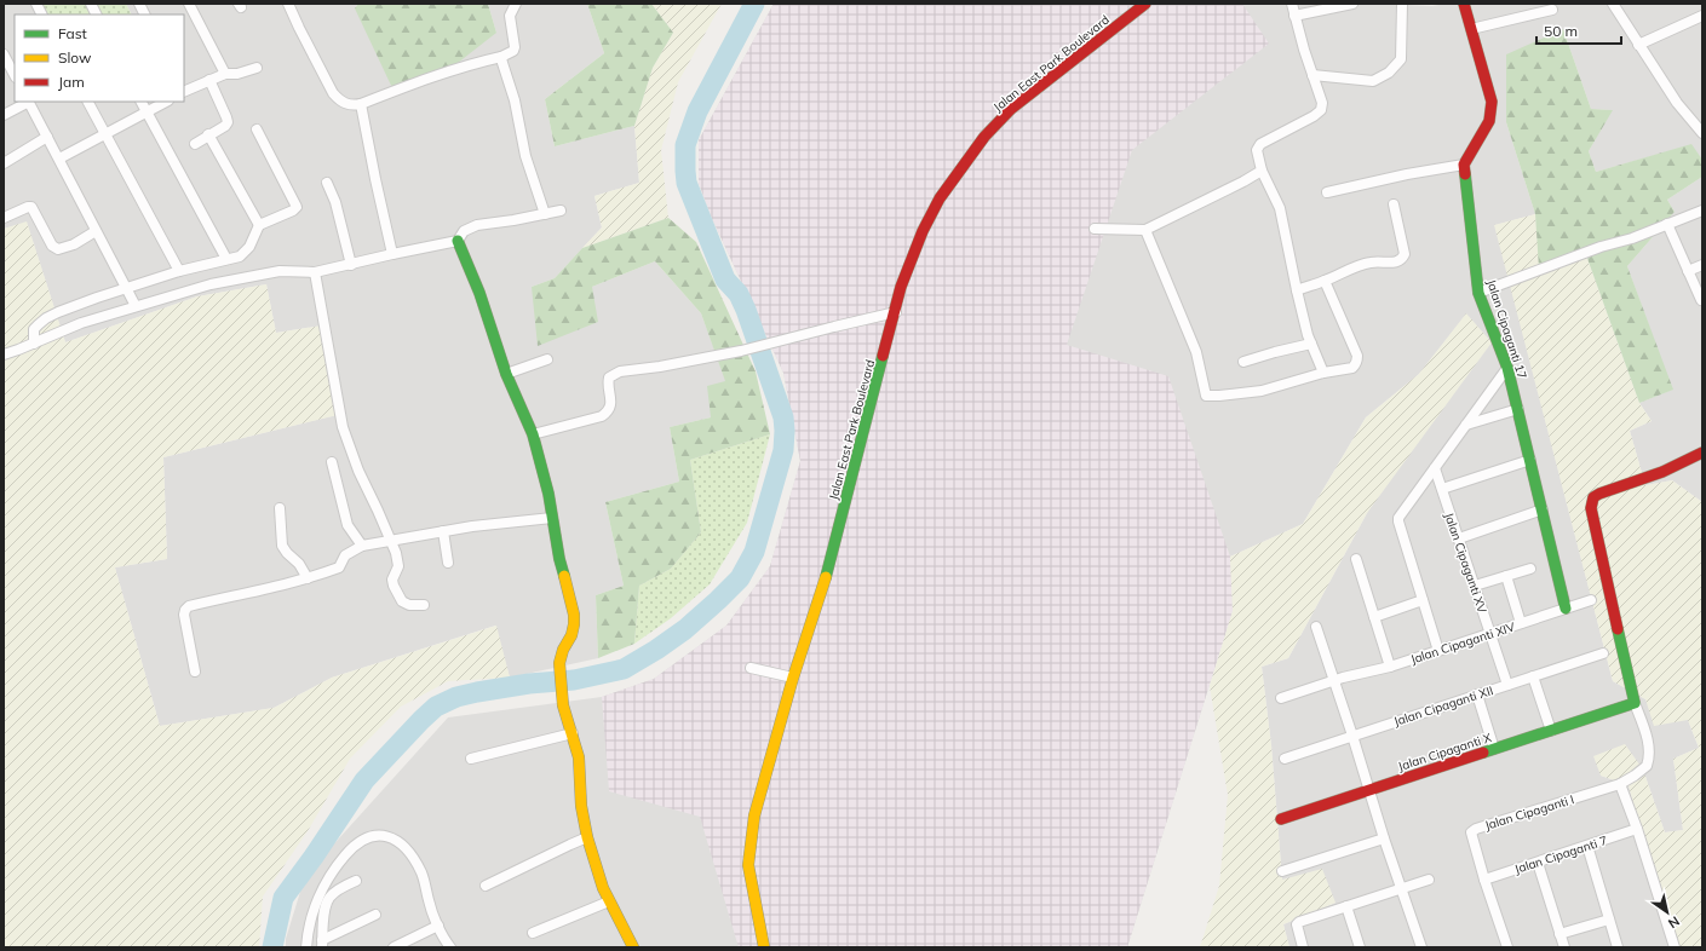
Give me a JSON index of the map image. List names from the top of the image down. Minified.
{"streets":{"street":["Jalan East Park Boulevard","Jalan Cipaganti 17","Jalan Cipaganti XV","Jalan Cipaganti XIV","Jalan Cipaganti XII","Jalan Cipaganti X","Jalan Cipaganti I","Jalan Cipaganti 7"]},"crossings":[["Jalan Cipaganti 17","Jalan Cipaganti XIV"],["Jalan Cipaganti XV","Jalan Cipaganti XIV"],["Jalan Cipaganti XV","Jalan Cipaganti XII"],["Jalan Cipaganti I","Jalan Cipaganti 7"]],"legend":["Fast","Slow","Jam"],"scale_bar":"50 m","north":"bottom right"}
